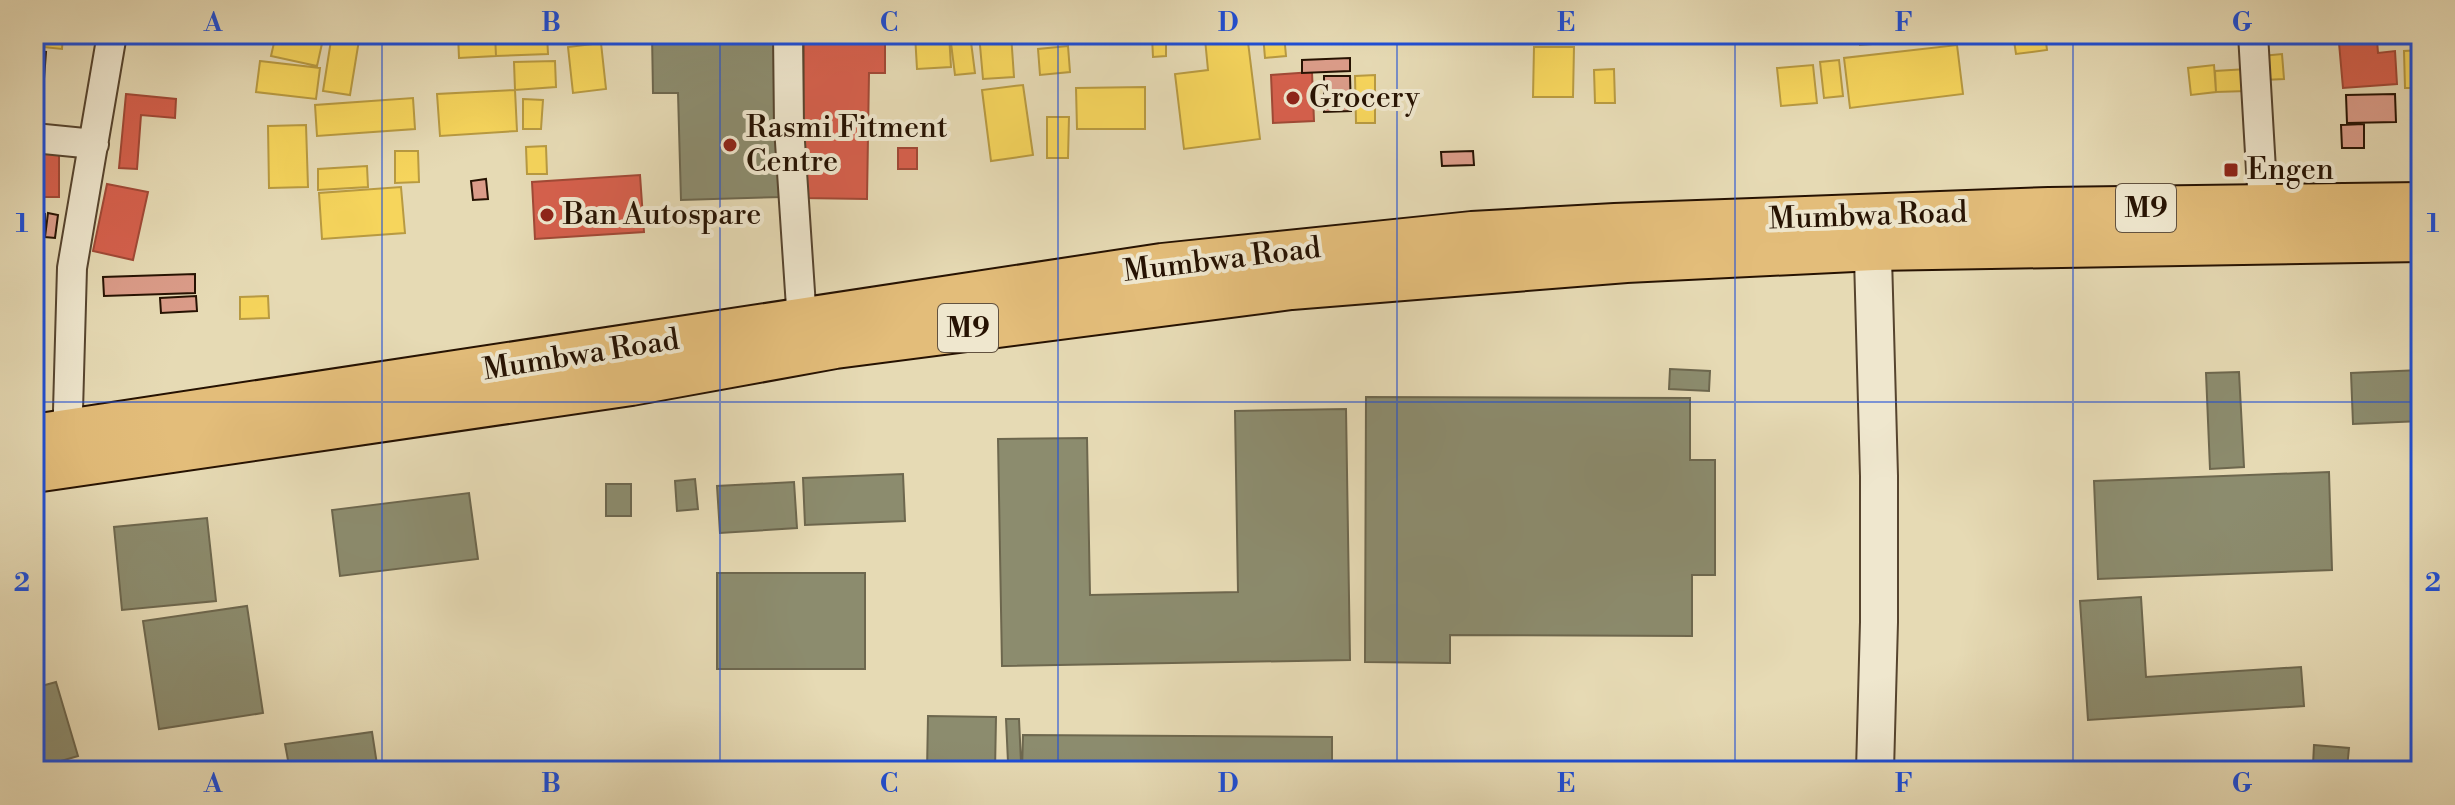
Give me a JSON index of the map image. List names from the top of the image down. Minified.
{"streets":{"main road":["M9","Mumbwa Road"]},"places":{"other":["Grocery","Rasmi Fitment Centre","Ban Autospare"],"transit":["Engen"]},"grid":{"columns":["A","B","C","D","E","F","G"],"rows":["1","2"]}}
